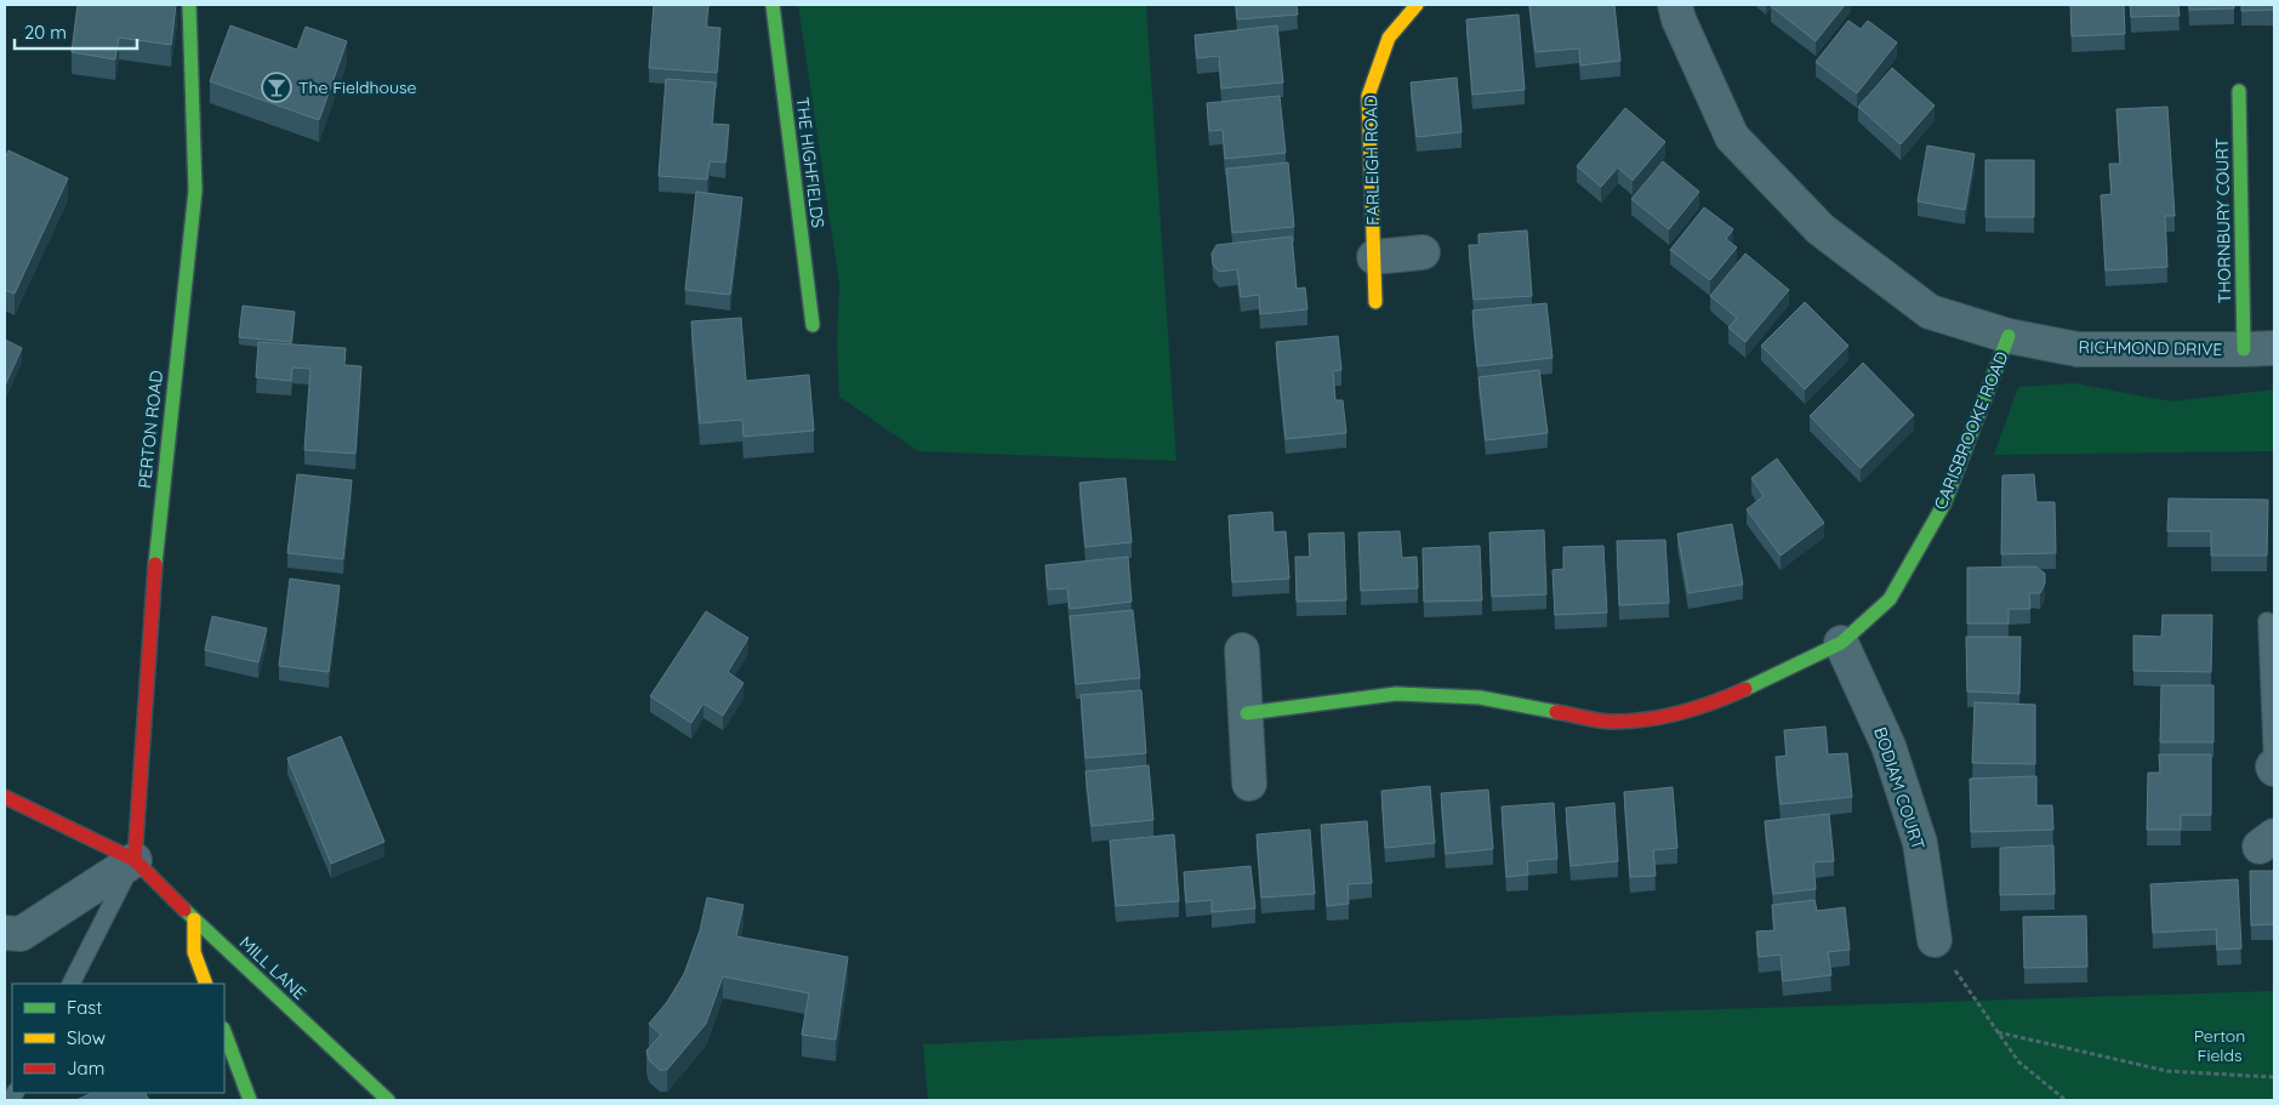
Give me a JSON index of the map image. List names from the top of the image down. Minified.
{"streets":{"street":["FARLEIGH ROAD","THE HIGHFIELDS","THORNBURY COURT","RICHMOND DRIVE","PERTON ROAD","CARISBROOKE ROAD","BODIAM COURT","MILL LANE"]},"crossings":[["THORNBURY COURT","RICHMOND DRIVE"],["RICHMOND DRIVE","CARISBROOKE ROAD"],["PERTON ROAD","MILL LANE"],["CARISBROOKE ROAD","BODIAM COURT"]],"parks":["Perton Fields"],"places":{"bar":["The Fieldhouse"]},"legend":["Fast","Slow","Jam"],"scale_bar":"20 m"}
